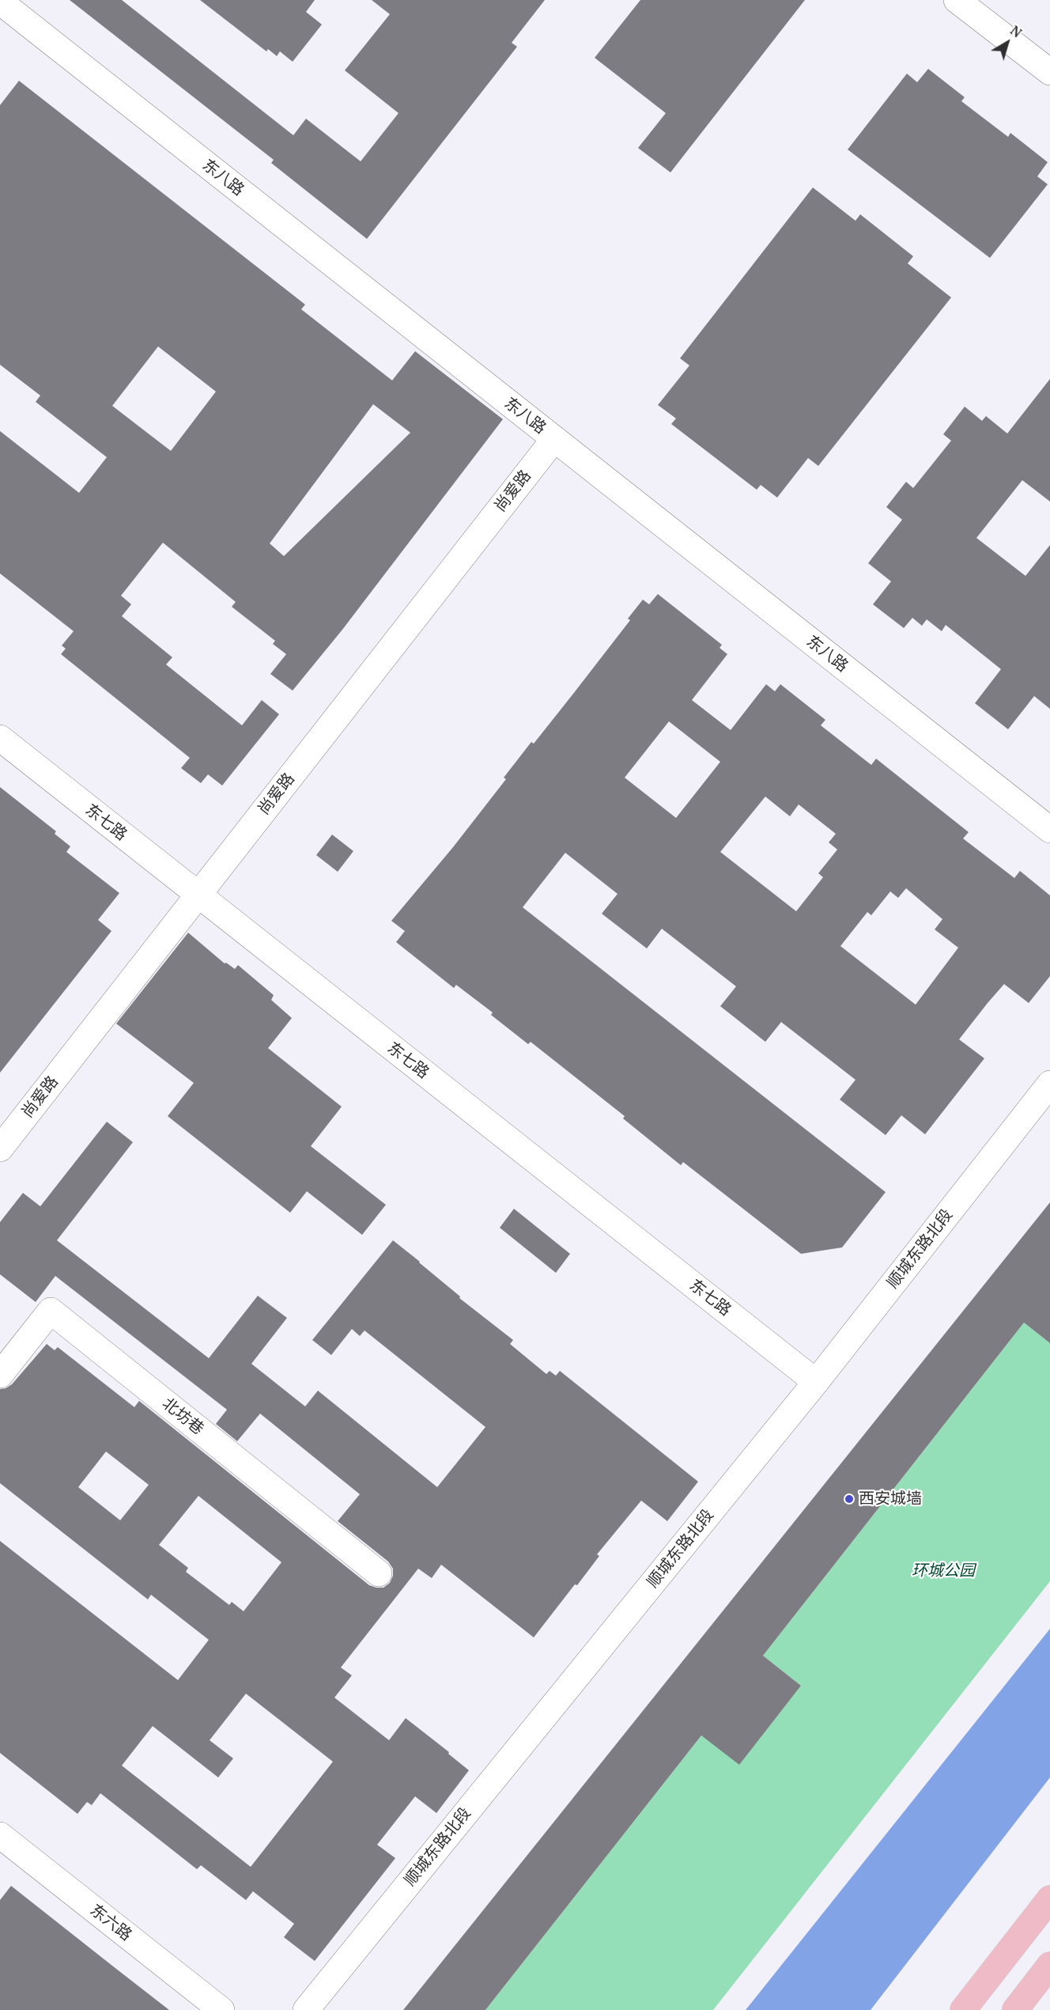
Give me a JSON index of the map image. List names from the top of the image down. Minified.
{"streets":{"street":["东八路","尚爱路","东七路","顺城东路北段","北坊巷","东六路"]},"crossings":[["东八路","尚爱路"],["尚爱路","东七路"],["东七路","顺城东路北段"]],"parks":["环城公园"],"places":["西安城墙"],"north":"top right"}
